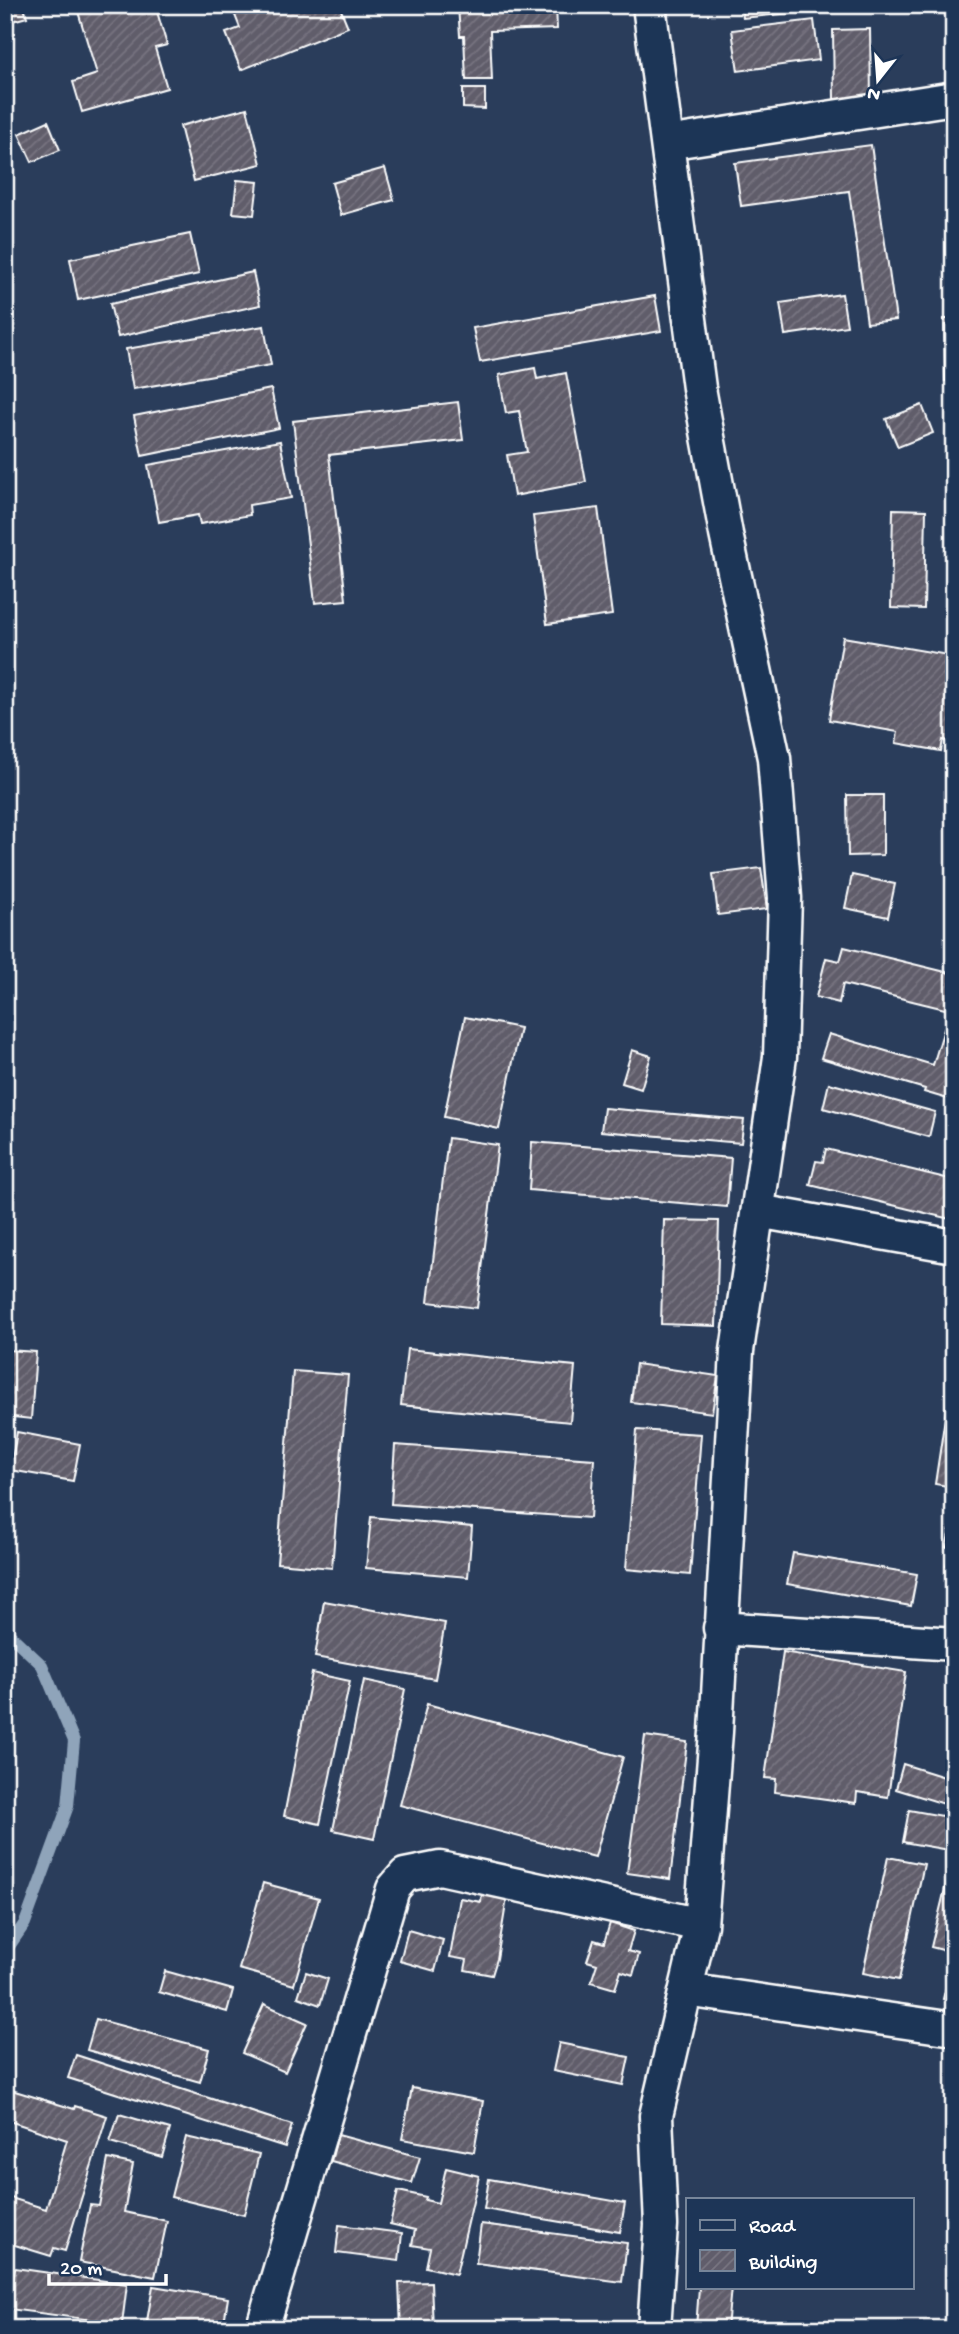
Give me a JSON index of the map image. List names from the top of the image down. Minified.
{"legend":["Road","Building"],"scale_bar":"20 m","north":"bottom"}
